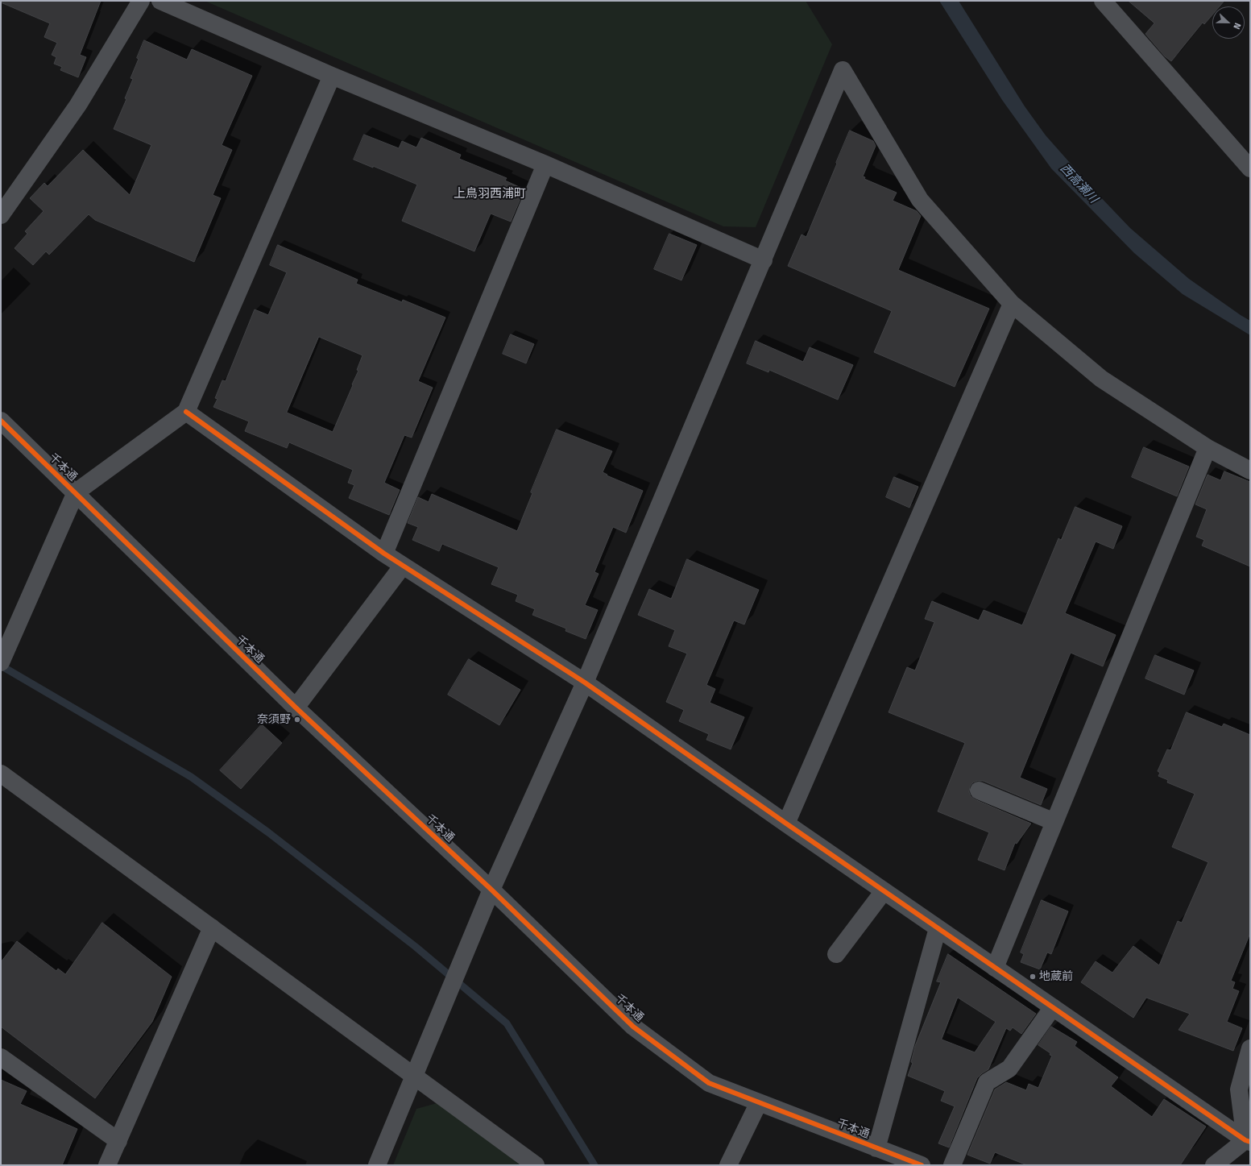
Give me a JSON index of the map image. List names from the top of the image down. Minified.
{"streets":{"street":["千本通"]},"districts":["上鳥羽西浦町"],"water":["西高瀬川"],"places":["奈須野","地蔵前"],"north":"right"}
